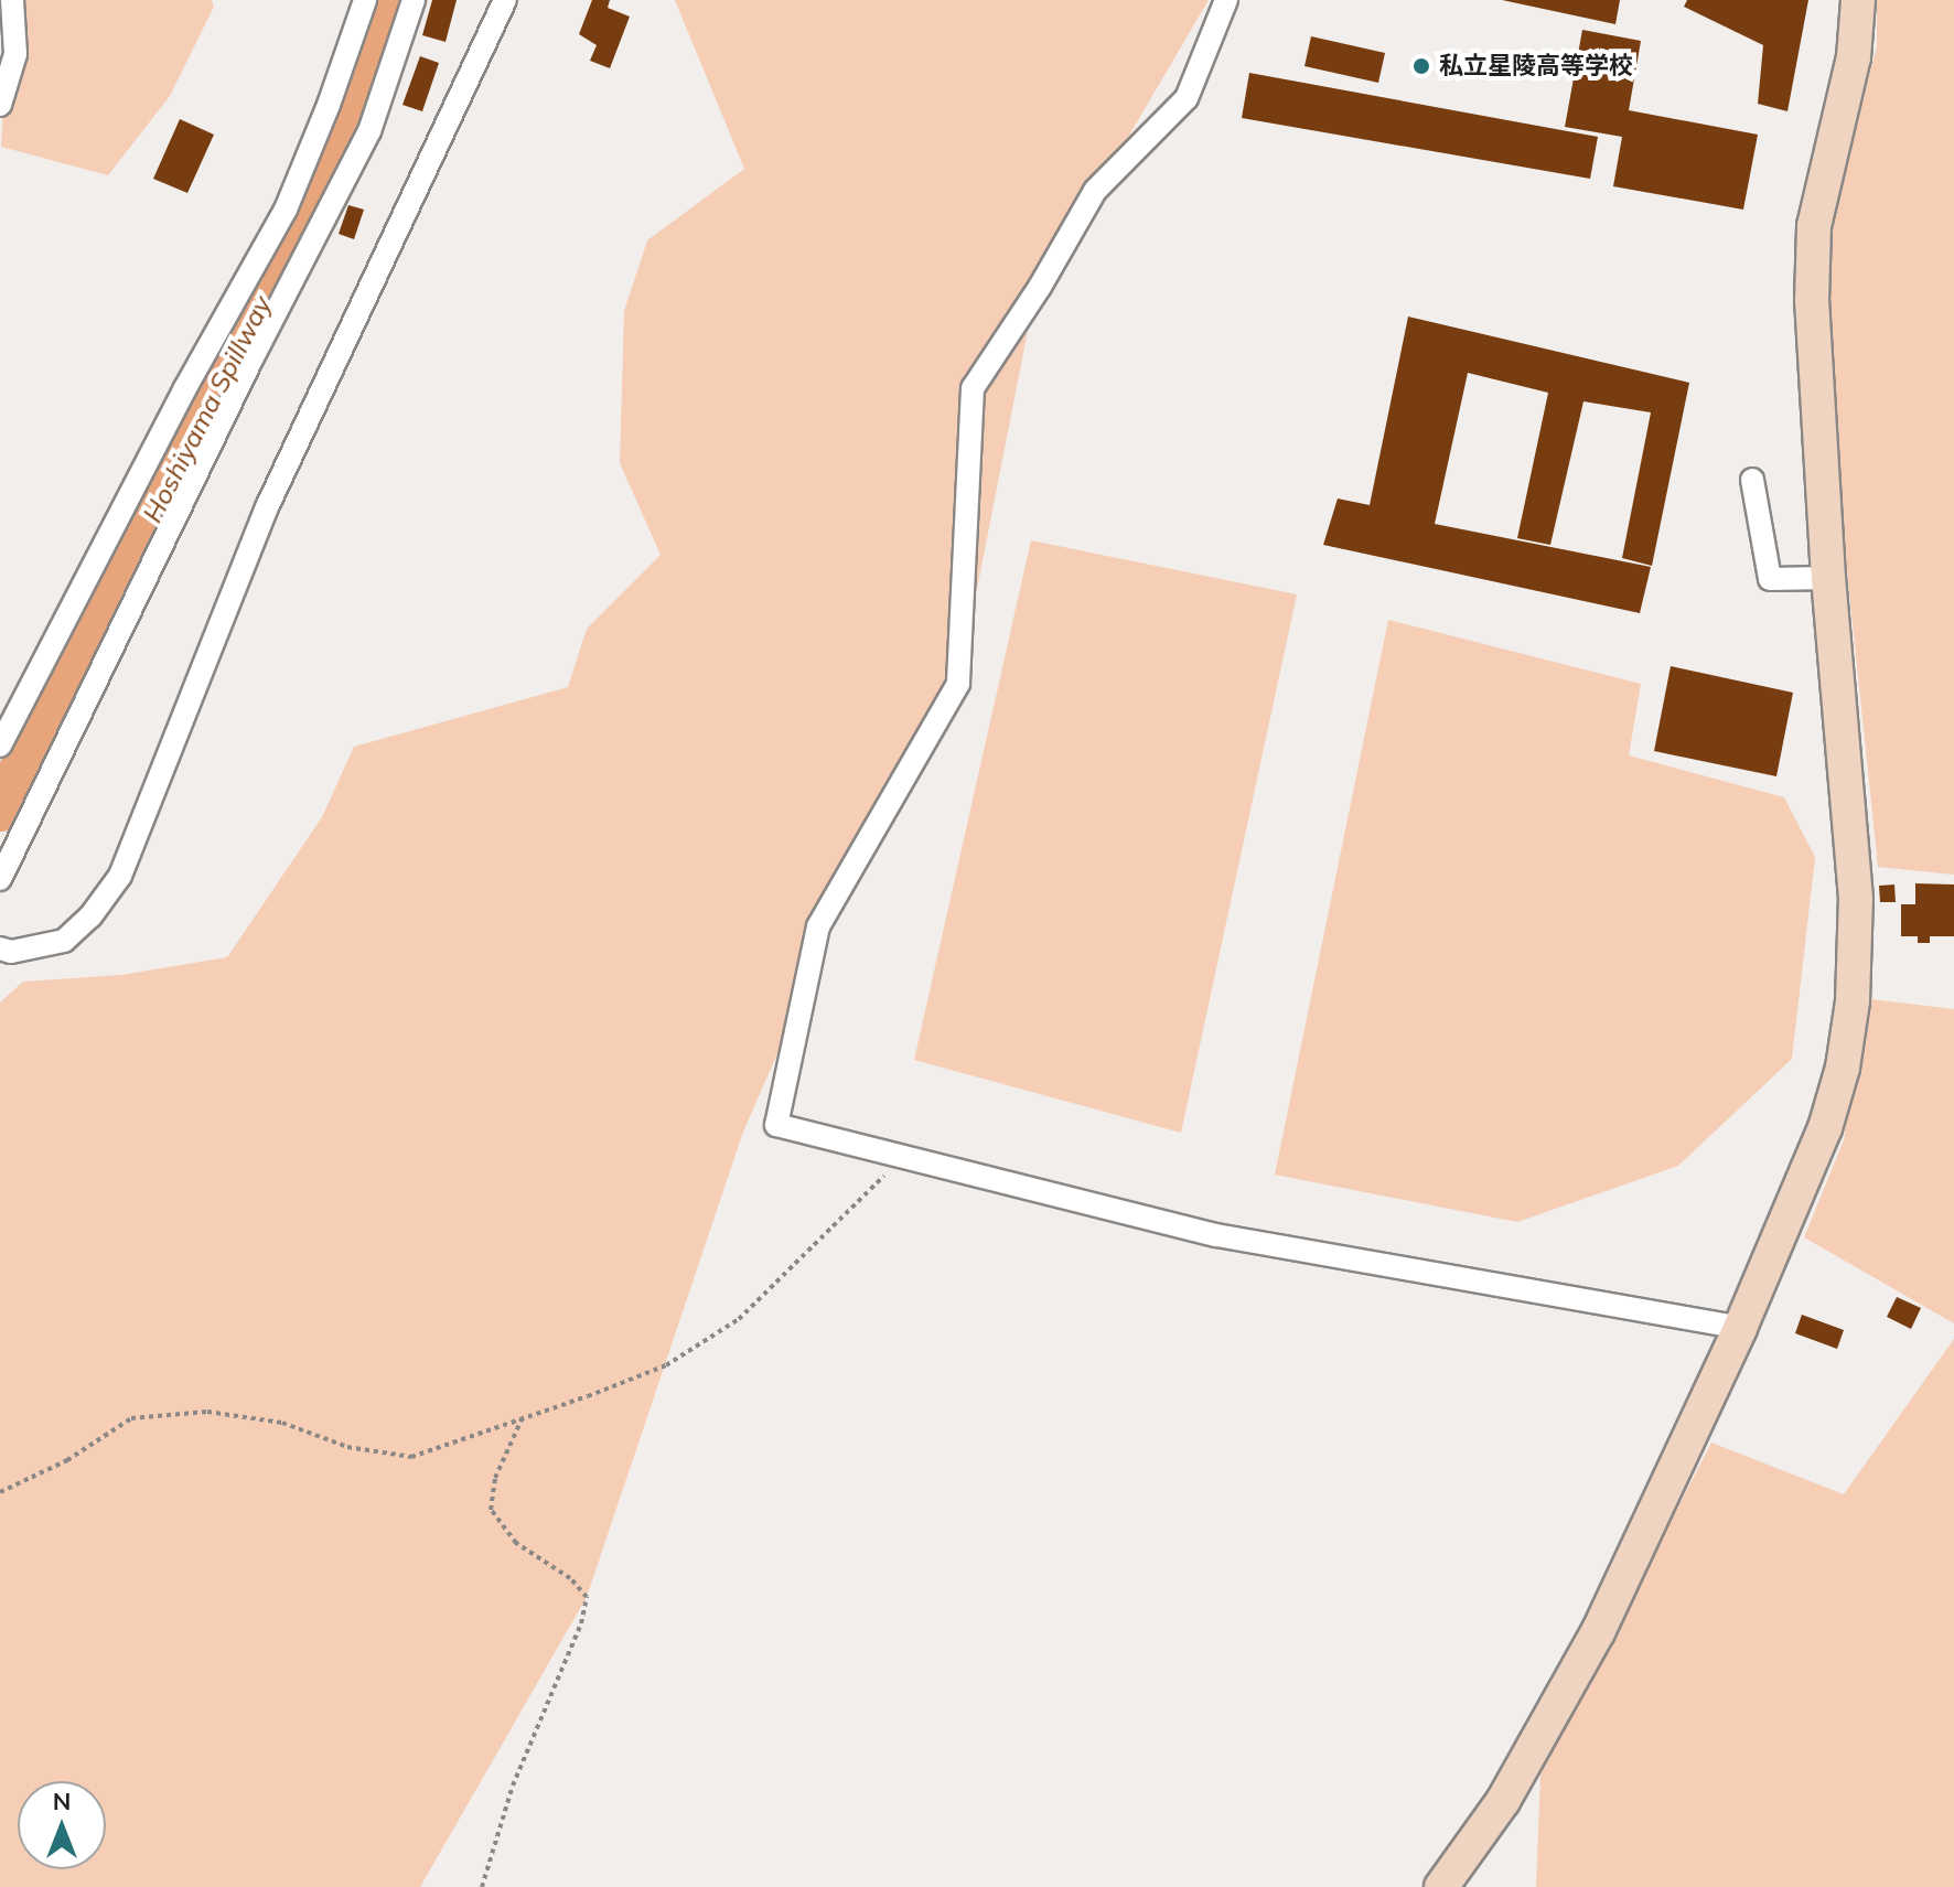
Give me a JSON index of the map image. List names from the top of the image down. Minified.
{"water":["Hoshiyama Spillway"],"places":["私立星陵高等学校"],"north":"top"}
